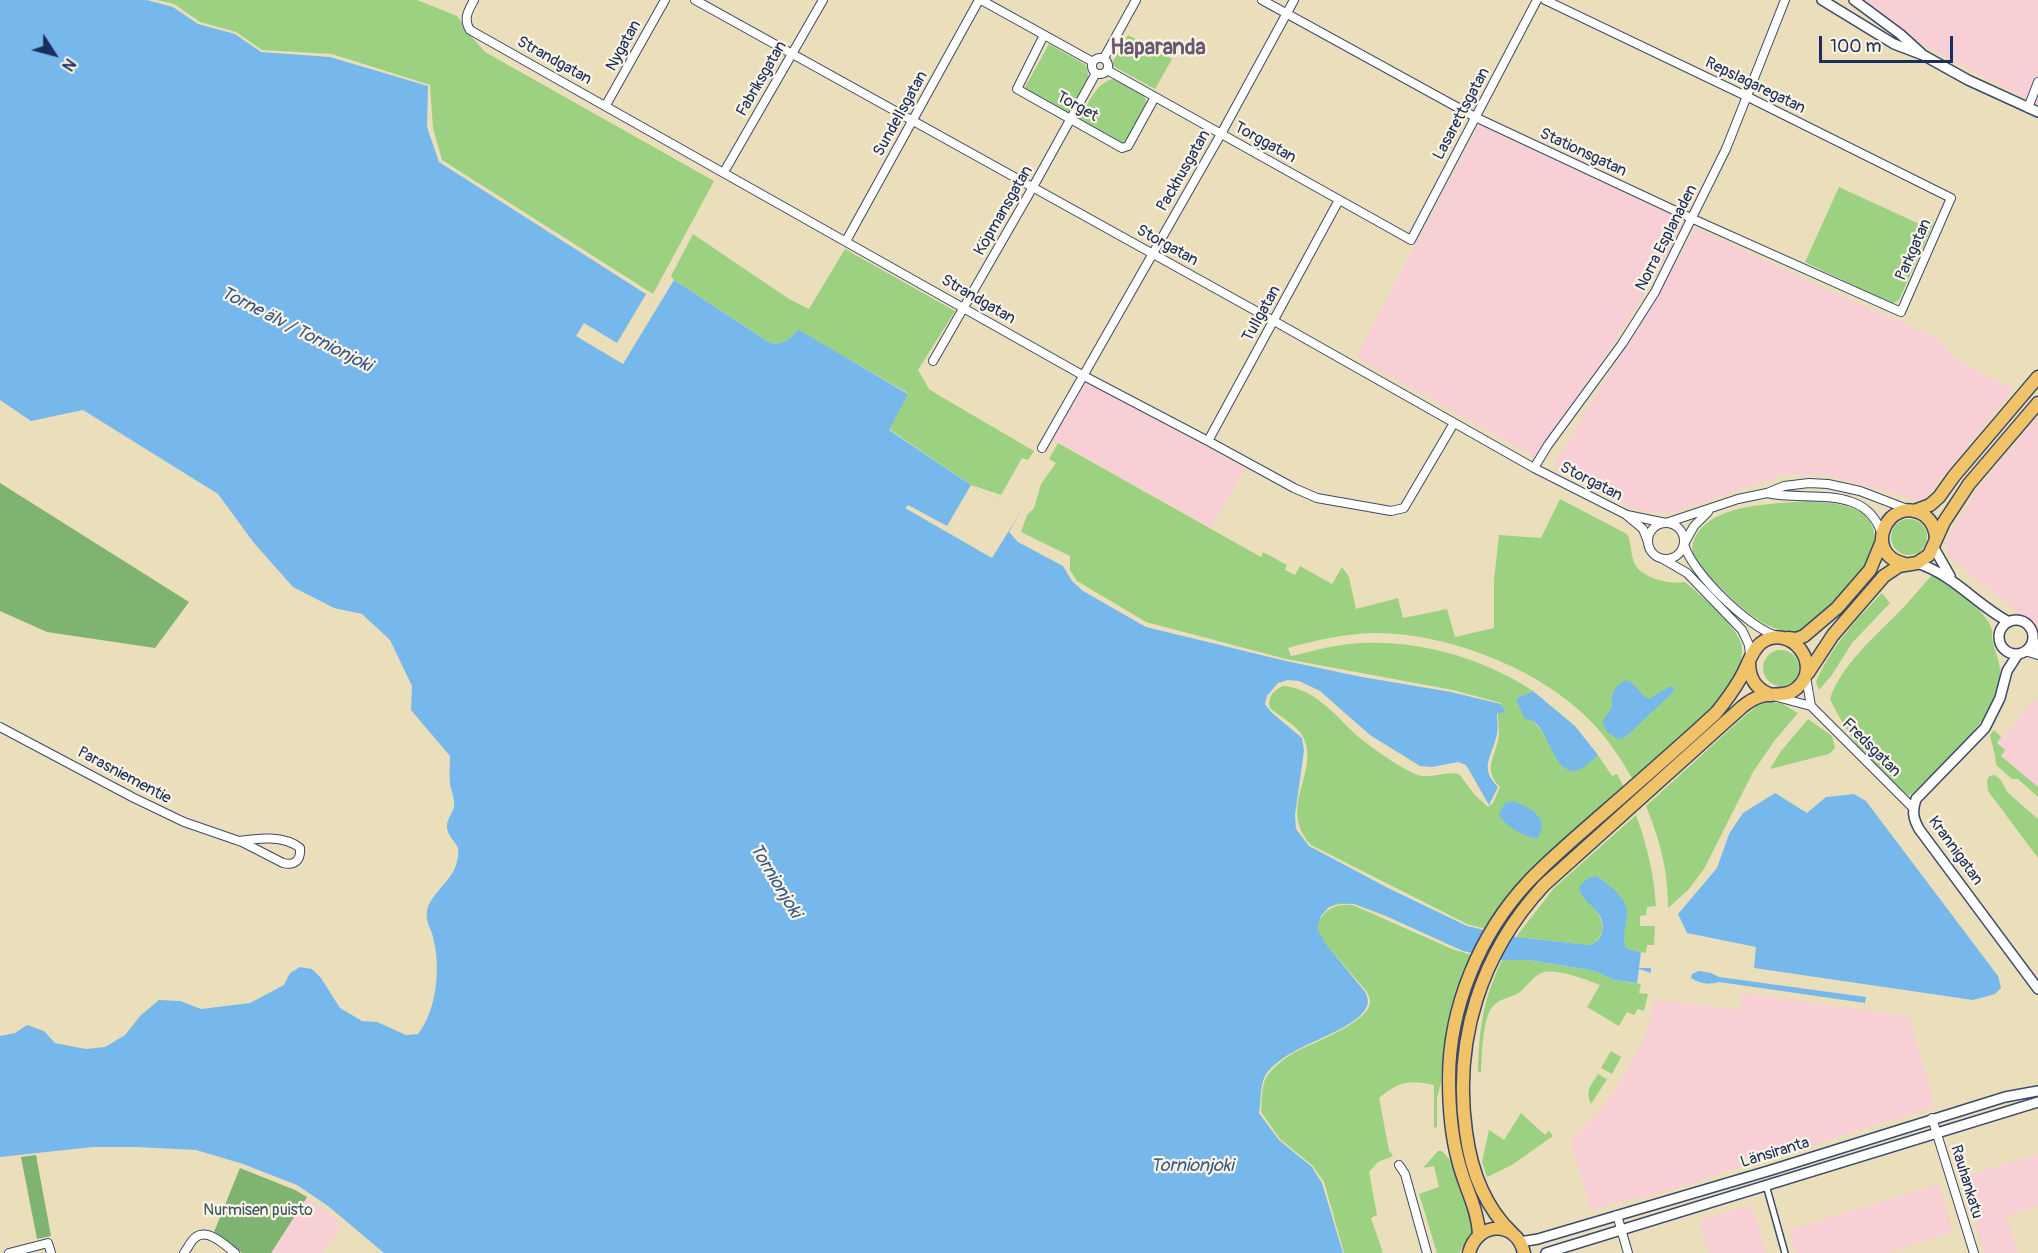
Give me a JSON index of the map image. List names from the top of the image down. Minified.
{"streets":{"street":["Nygatan","Strandgatan","Fabriksgatan","Repslagaregatan","Torget","Sundellsgatan","Lasarettsgatan","Torggatan","Stationsgatan","Packhusgatan","Köpmansgatan","Norra Esplanaden","Storgatan","Parkgatan","Tullgatan","Fredsgatan","Parasniementie","Krannigatan","Länsiranta","Rauhankatu"]},"crossings":[["Nygatan","Strandgatan"],["Strandgatan","Fabriksgatan"],["Strandgatan","Sundellsgatan"],["Strandgatan","Packhusgatan"],["Strandgatan","Köpmansgatan"],["Strandgatan","Storgatan"],["Strandgatan","Tullgatan"],["Fabriksgatan","Storgatan"],["Repslagaregatan","Norra Esplanaden"],["Repslagaregatan","Parkgatan"],["Torget","Torggatan"],["Torget","Köpmansgatan"],["Sundellsgatan","Storgatan"],["Lasarettsgatan","Torggatan"],["Lasarettsgatan","Stationsgatan"],["Torggatan","Packhusgatan"],["Torggatan","Köpmansgatan"],["Torggatan","Tullgatan"],["Stationsgatan","Packhusgatan"],["Stationsgatan","Norra Esplanaden"],["Stationsgatan","Parkgatan"],["Packhusgatan","Storgatan"],["Köpmansgatan","Storgatan"],["Norra Esplanaden","Storgatan"],["Storgatan","Tullgatan"],["Fredsgatan","Krannigatan"],["Länsiranta","Rauhankatu"]],"districts":["Haparanda"],"water":["Torne älv / Tornionjoki","Tornionjoki"],"parks":["Nurmisen puisto"],"scale_bar":"100 m","north":"bottom right"}
